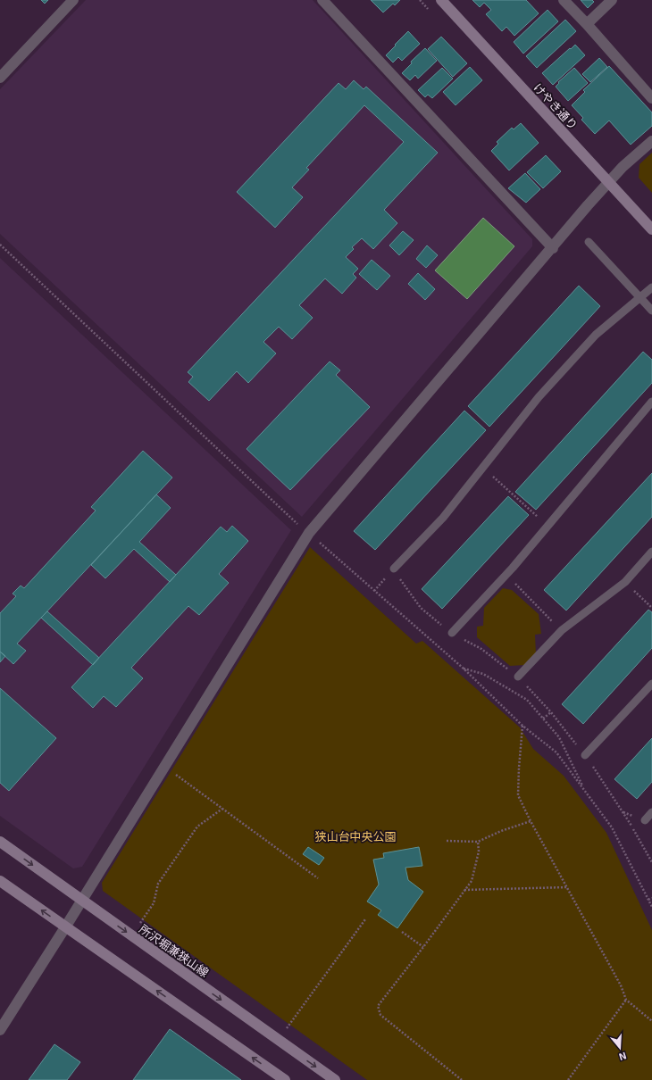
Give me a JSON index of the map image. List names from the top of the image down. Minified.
{"streets":{"main road":["けやき通り","所沢堀兼狭山線"]},"parks":["狭山台中央公園"],"north":"bottom"}
